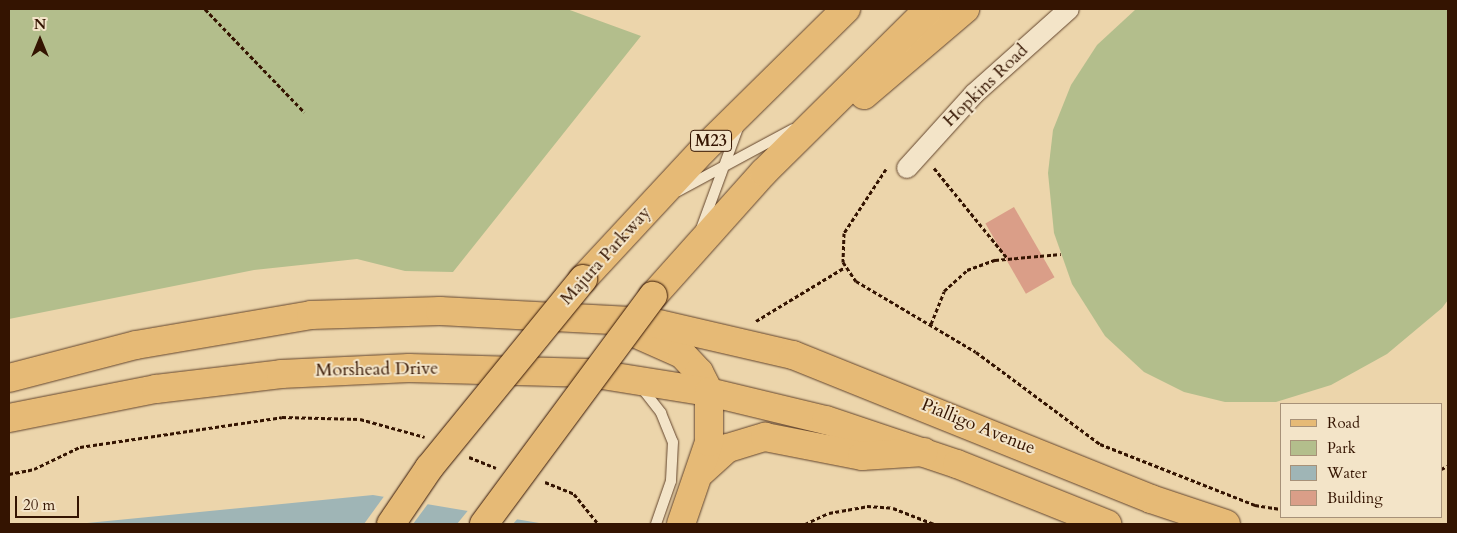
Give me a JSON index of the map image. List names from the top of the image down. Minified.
{"streets":{"main road":["M23","Majura Parkway","Morshead Drive","Pialligo Avenue"],"street":["Hopkins Road"]},"legend":["Road","Park","Water","Building"],"scale_bar":"20 m","north":"top"}
